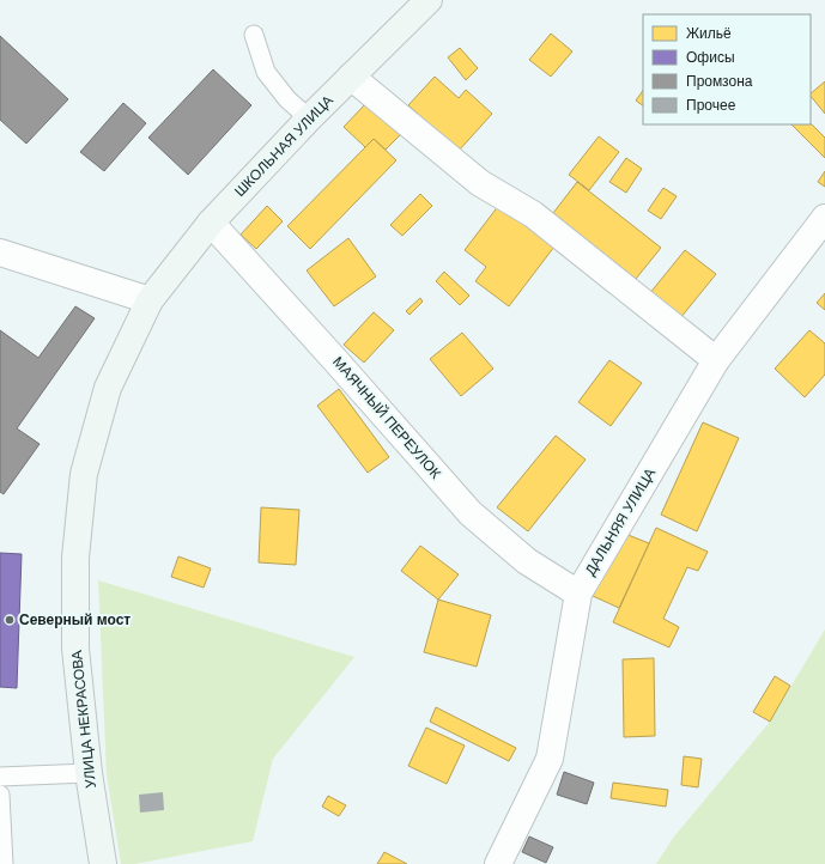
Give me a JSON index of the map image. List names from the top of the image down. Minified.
{"streets":{"street":["ШКОЛЬНАЯ УЛИЦА","МАЯЧНЫЙ ПЕРЕУЛОК","ДАЛЬНЯЯ УЛИЦА","УЛИЦА НЕКРАСОВА"]},"crossings":[["ШКОЛЬНАЯ УЛИЦА","МАЯЧНЫЙ ПЕРЕУЛОК"],["ШКОЛЬНАЯ УЛИЦА","УЛИЦА НЕКРАСОВА"],["МАЯЧНЫЙ ПЕРЕУЛОК","ДАЛЬНЯЯ УЛИЦА"]],"places":["Северный мост"],"legend":["Жильё","Офисы","Промзона","Прочее"]}
